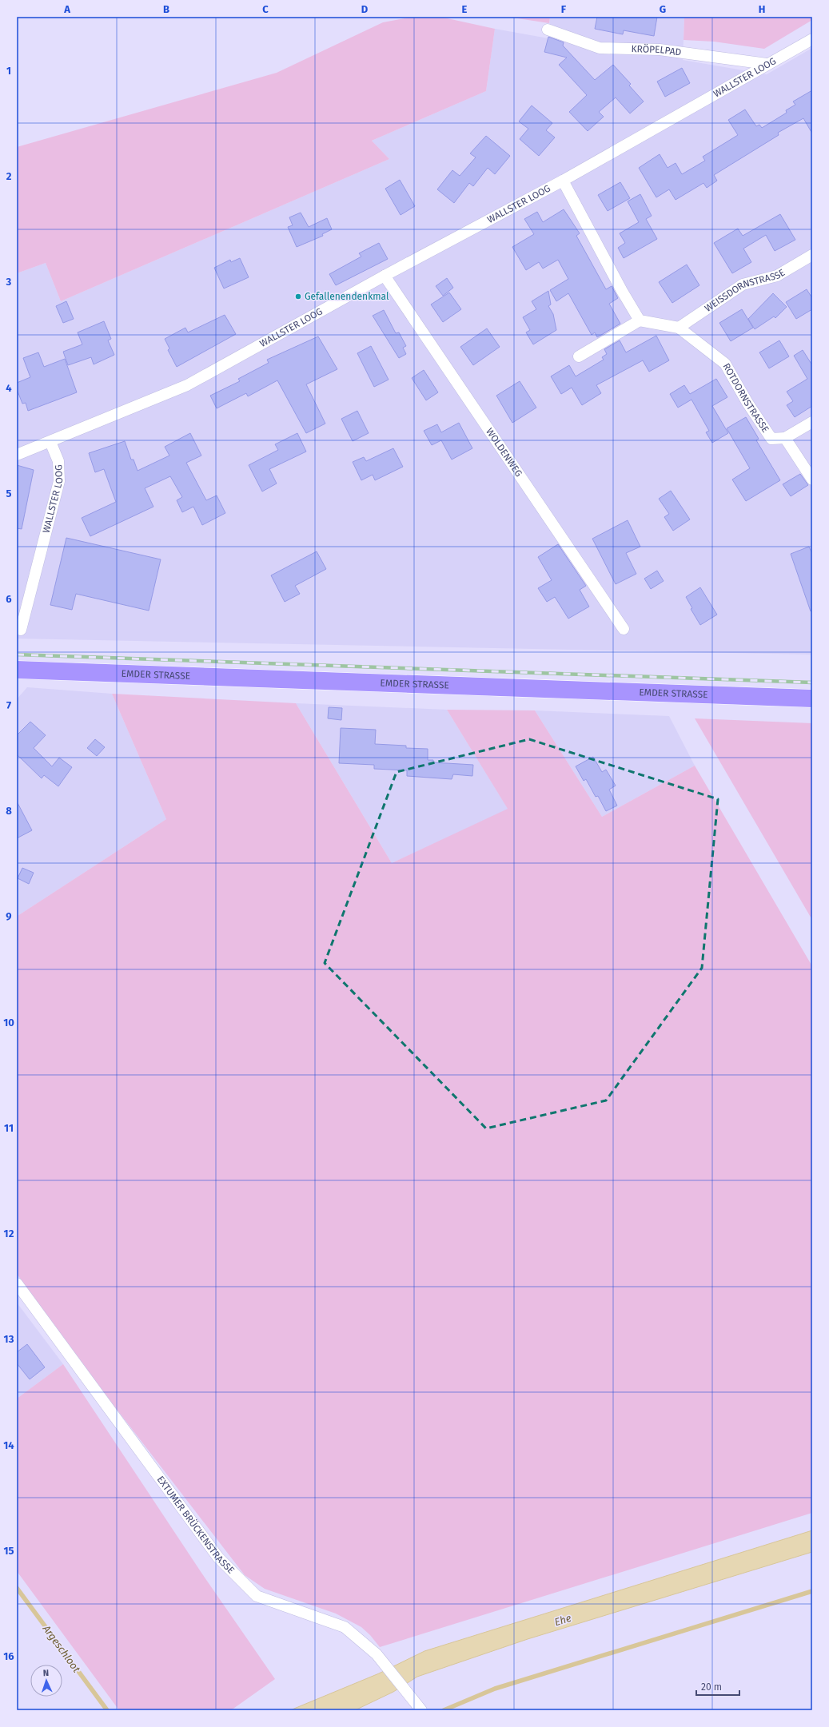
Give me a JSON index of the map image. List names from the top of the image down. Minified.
{"streets":{"main road":["EMDER STRASSE"],"street":["KRÖPELPAD","WALLSTER LOOG","WEISSDORNSTRASSE","ROTDORNSTRASSE","WOLDENWEG","EXTUMER BRÜCKENSTRASSE"]},"crossings":[["KRÖPELPAD","WALLSTER LOOG"],["WALLSTER LOOG","WOLDENWEG"],["WEISSDORNSTRASSE","ROTDORNSTRASSE"]],"water":["Ehe","Argeschloot"],"places":["Gefallenendenkmal"],"scale_bar":"20 m","north":"top","grid":{"columns":["A","B","C","D","E","F","G","H"],"rows":["1","2","3","4","5","6","7","8","9","10","11","12","13","14","15","16"]}}
